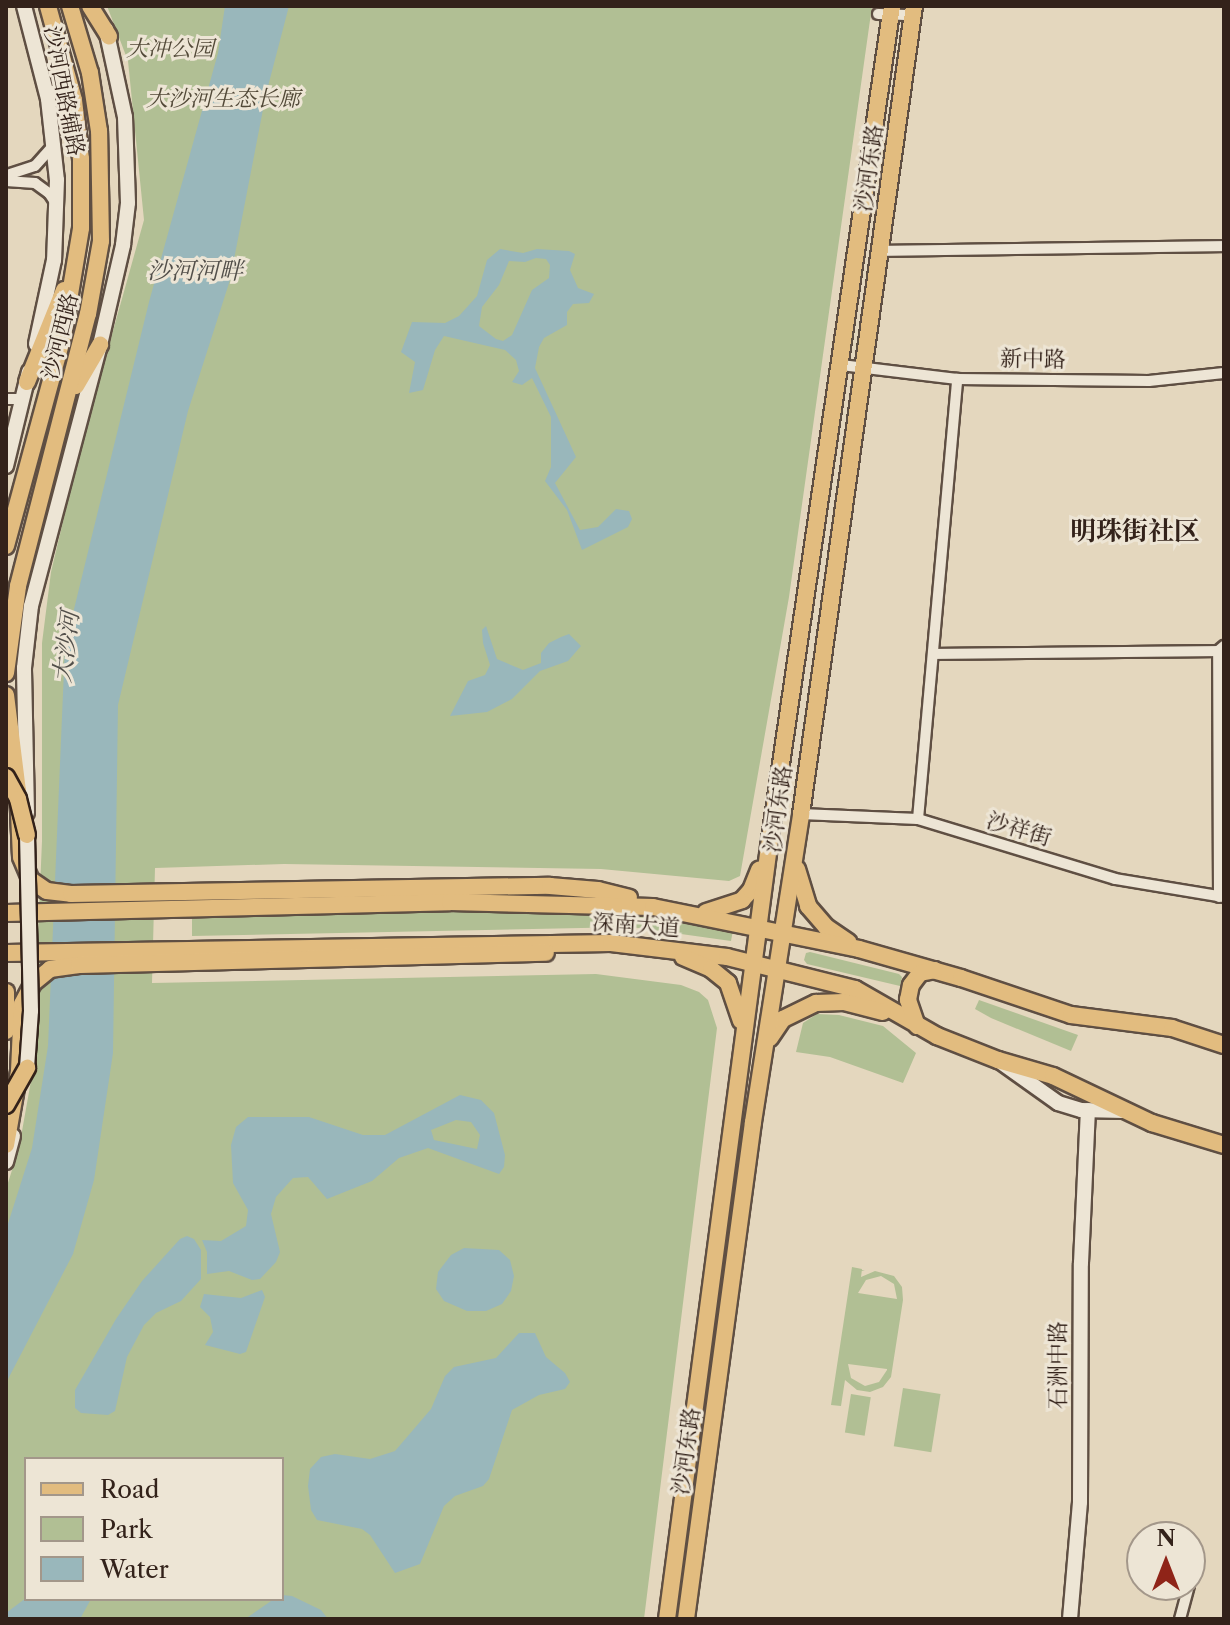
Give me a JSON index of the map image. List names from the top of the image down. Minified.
{"streets":{"main road":["沙河西路辅路","沙河东路","沙河西路","深南大道","石洲中路"],"street":["新中路","沙祥街"]},"crossings":[["沙河东路","新中路"],["沙河东路","沙祥街"],["沙河东路","深南大道"]],"districts":["明珠街社区"],"water":["沙河河畔","大沙河"],"parks":["大冲公园","大沙河生态长廊"],"legend":["Road","Park","Water"],"north":"top"}
